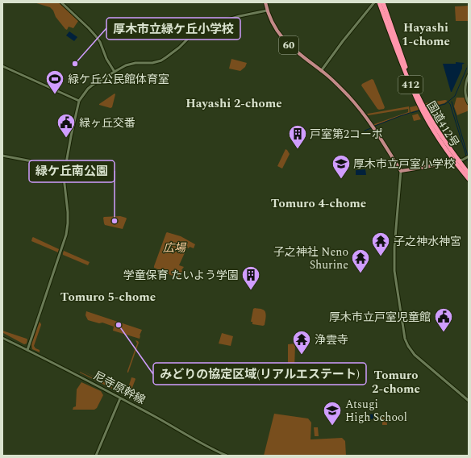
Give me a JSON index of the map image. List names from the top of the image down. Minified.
{"streets":{"highway":["412","国道412号"],"main road":["60"],"street":["尼寺原幹線"]},"districts":["Hayashi 1-chome","Hayashi 2-chome","Tomuro 4-chome","Tomuro 5-chome","Tomuro 2-chome"],"parks":["広場"],"places":{"other":["厚木市立緑ケ丘小学校","緑ケ丘南公園","みどりの協定区域(リアルエステート)"],"sports":["緑ケ丘公民館体育室"],"public building":["緑ヶ丘交番","厚木市立戸室児童館"],"building":["戸室第2コーポ","学童保育 たいよう学園"],"school or university":["厚木市立戸室小学校","Atsugi High School"],"temple":["子之神水神宮","子之神社 Neno Shurine","浄雲寺"]}}
